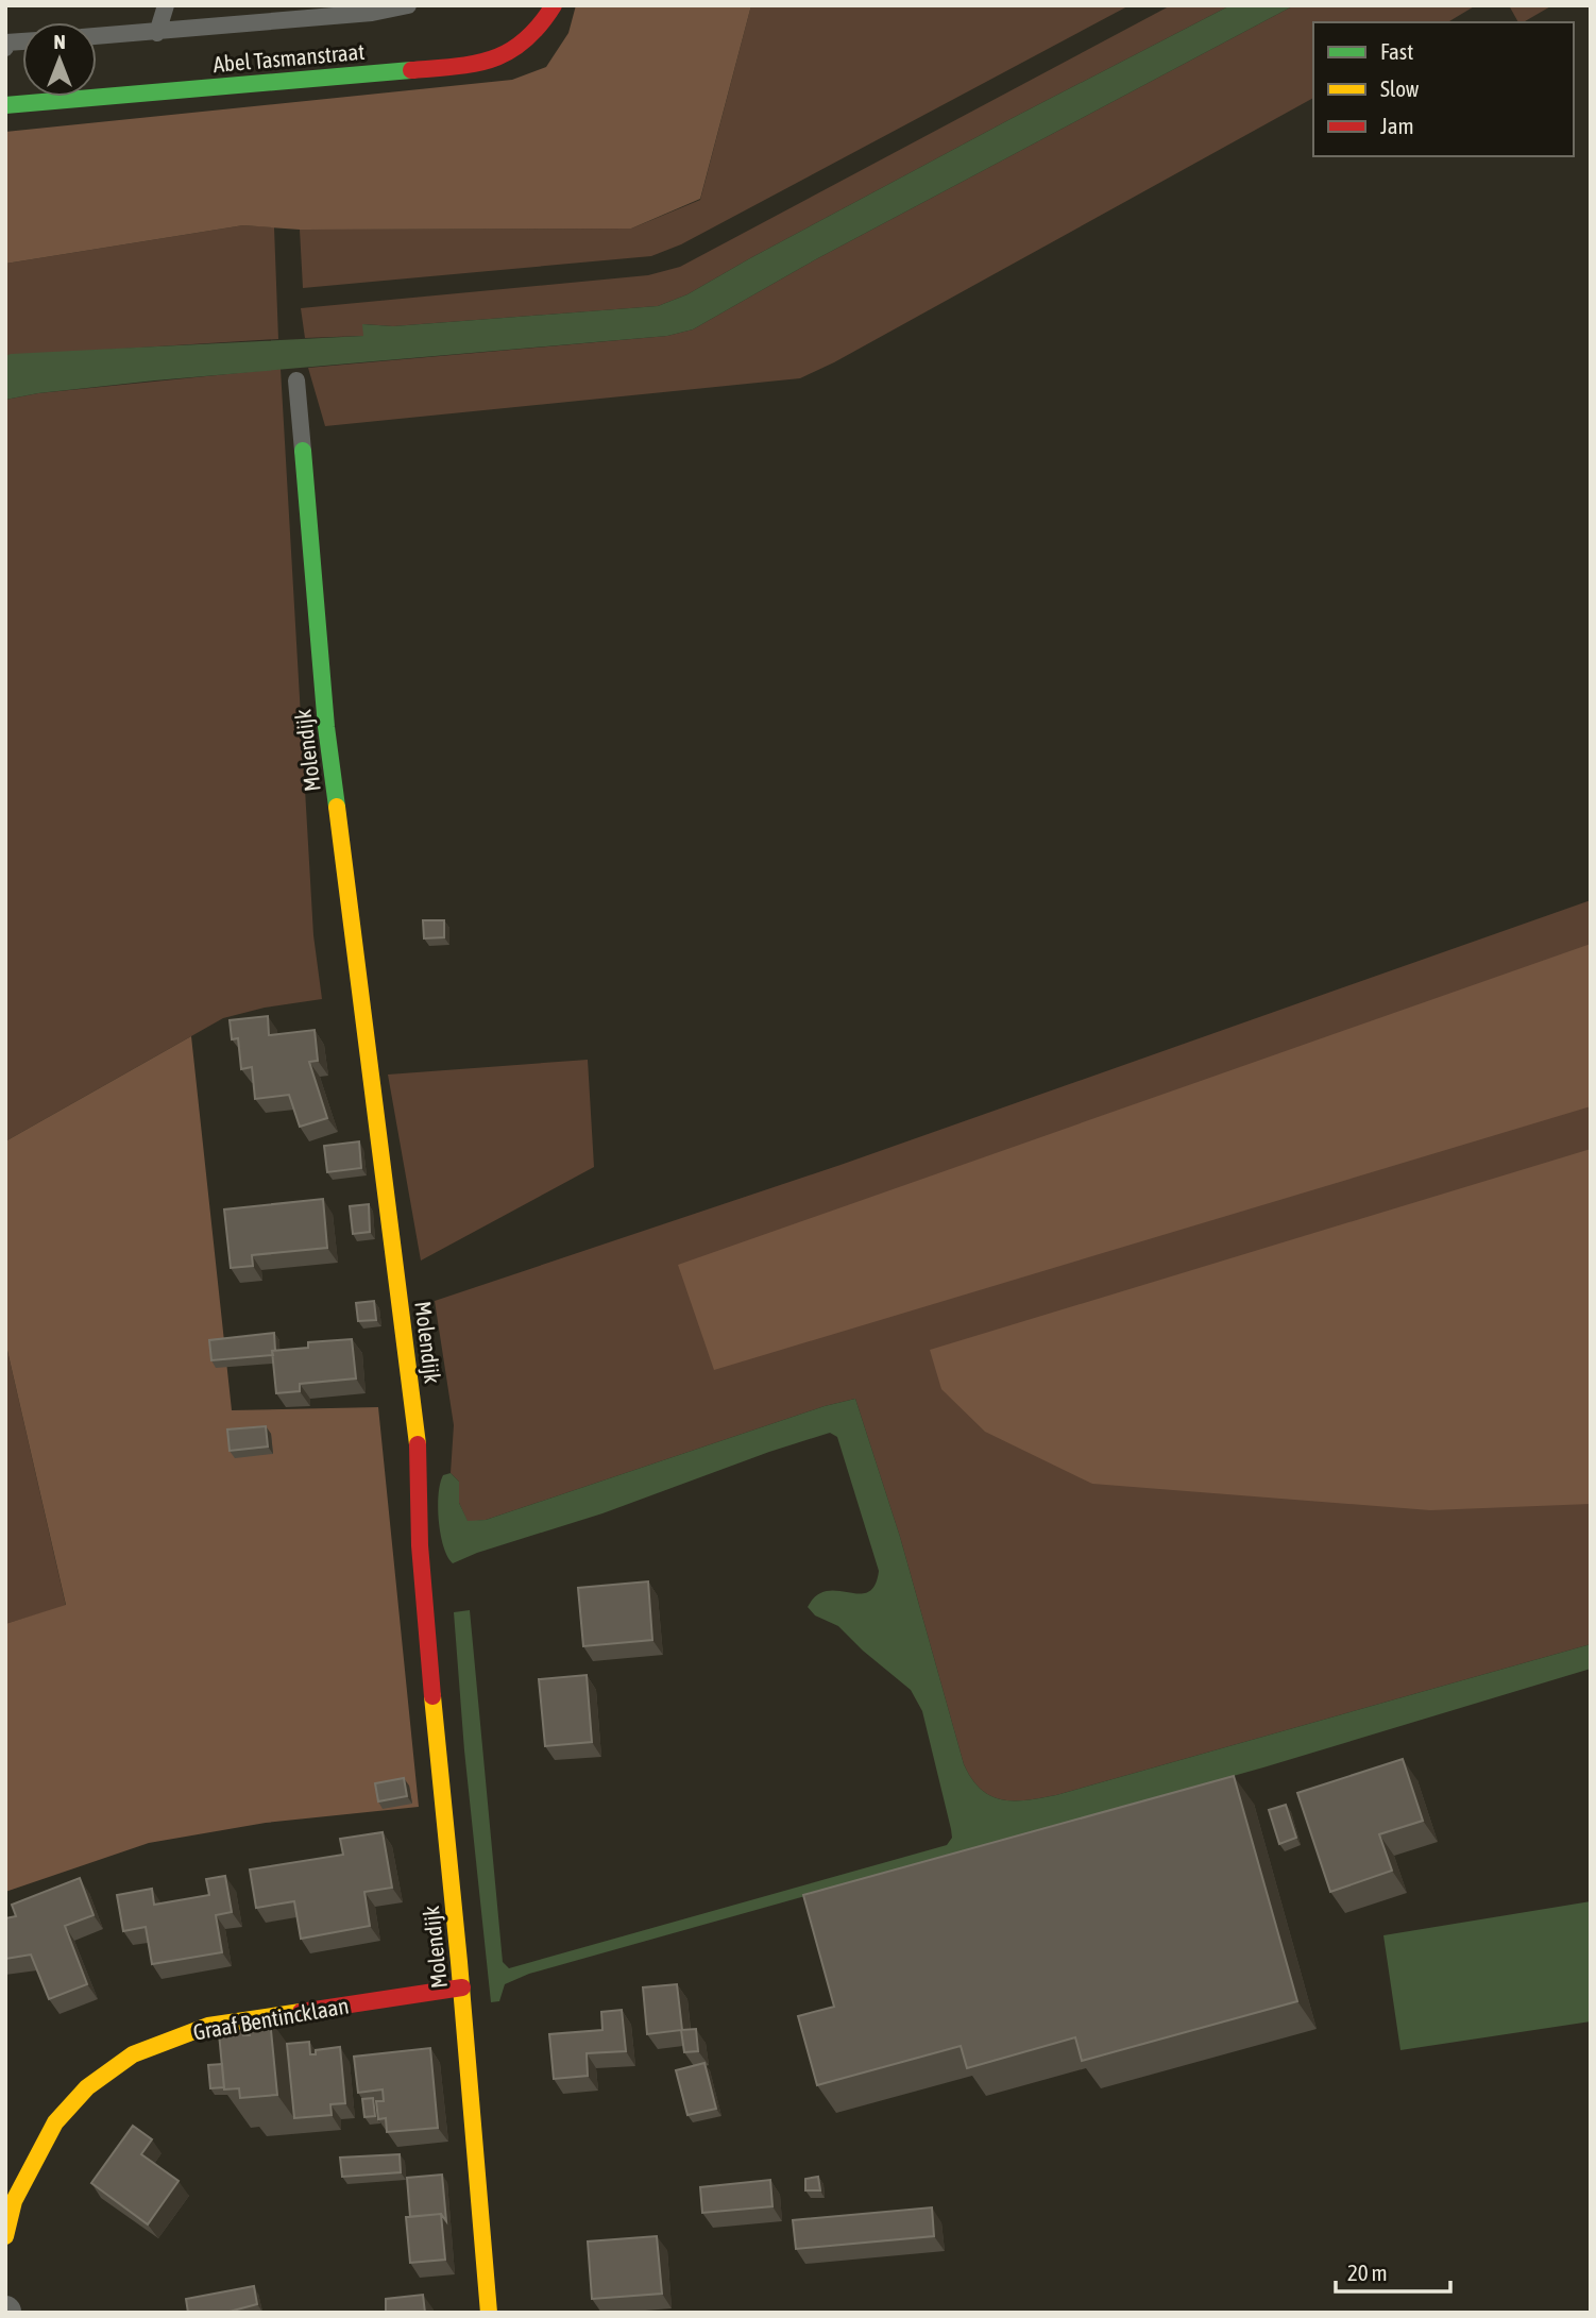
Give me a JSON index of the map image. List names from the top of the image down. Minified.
{"streets":{"street":["Abel Tasmanstraat","Molendijk","Graaf Bentincklaan"]},"crossings":[["Molendijk","Graaf Bentincklaan"]],"legend":["Fast","Slow","Jam"],"scale_bar":"20 m","north":"top"}
